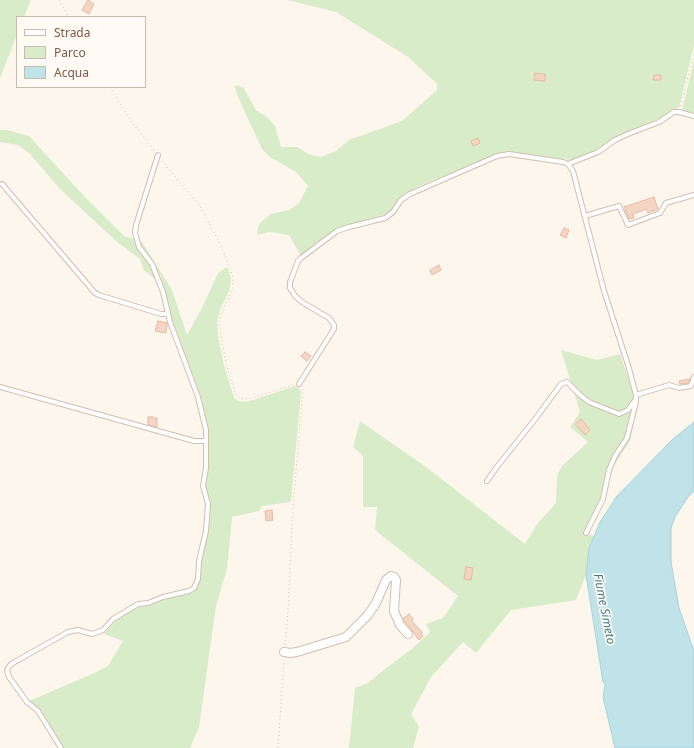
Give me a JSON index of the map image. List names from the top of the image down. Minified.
{"water":["Fiume Simeto"],"legend":["Strada","Parco","Acqua"]}
